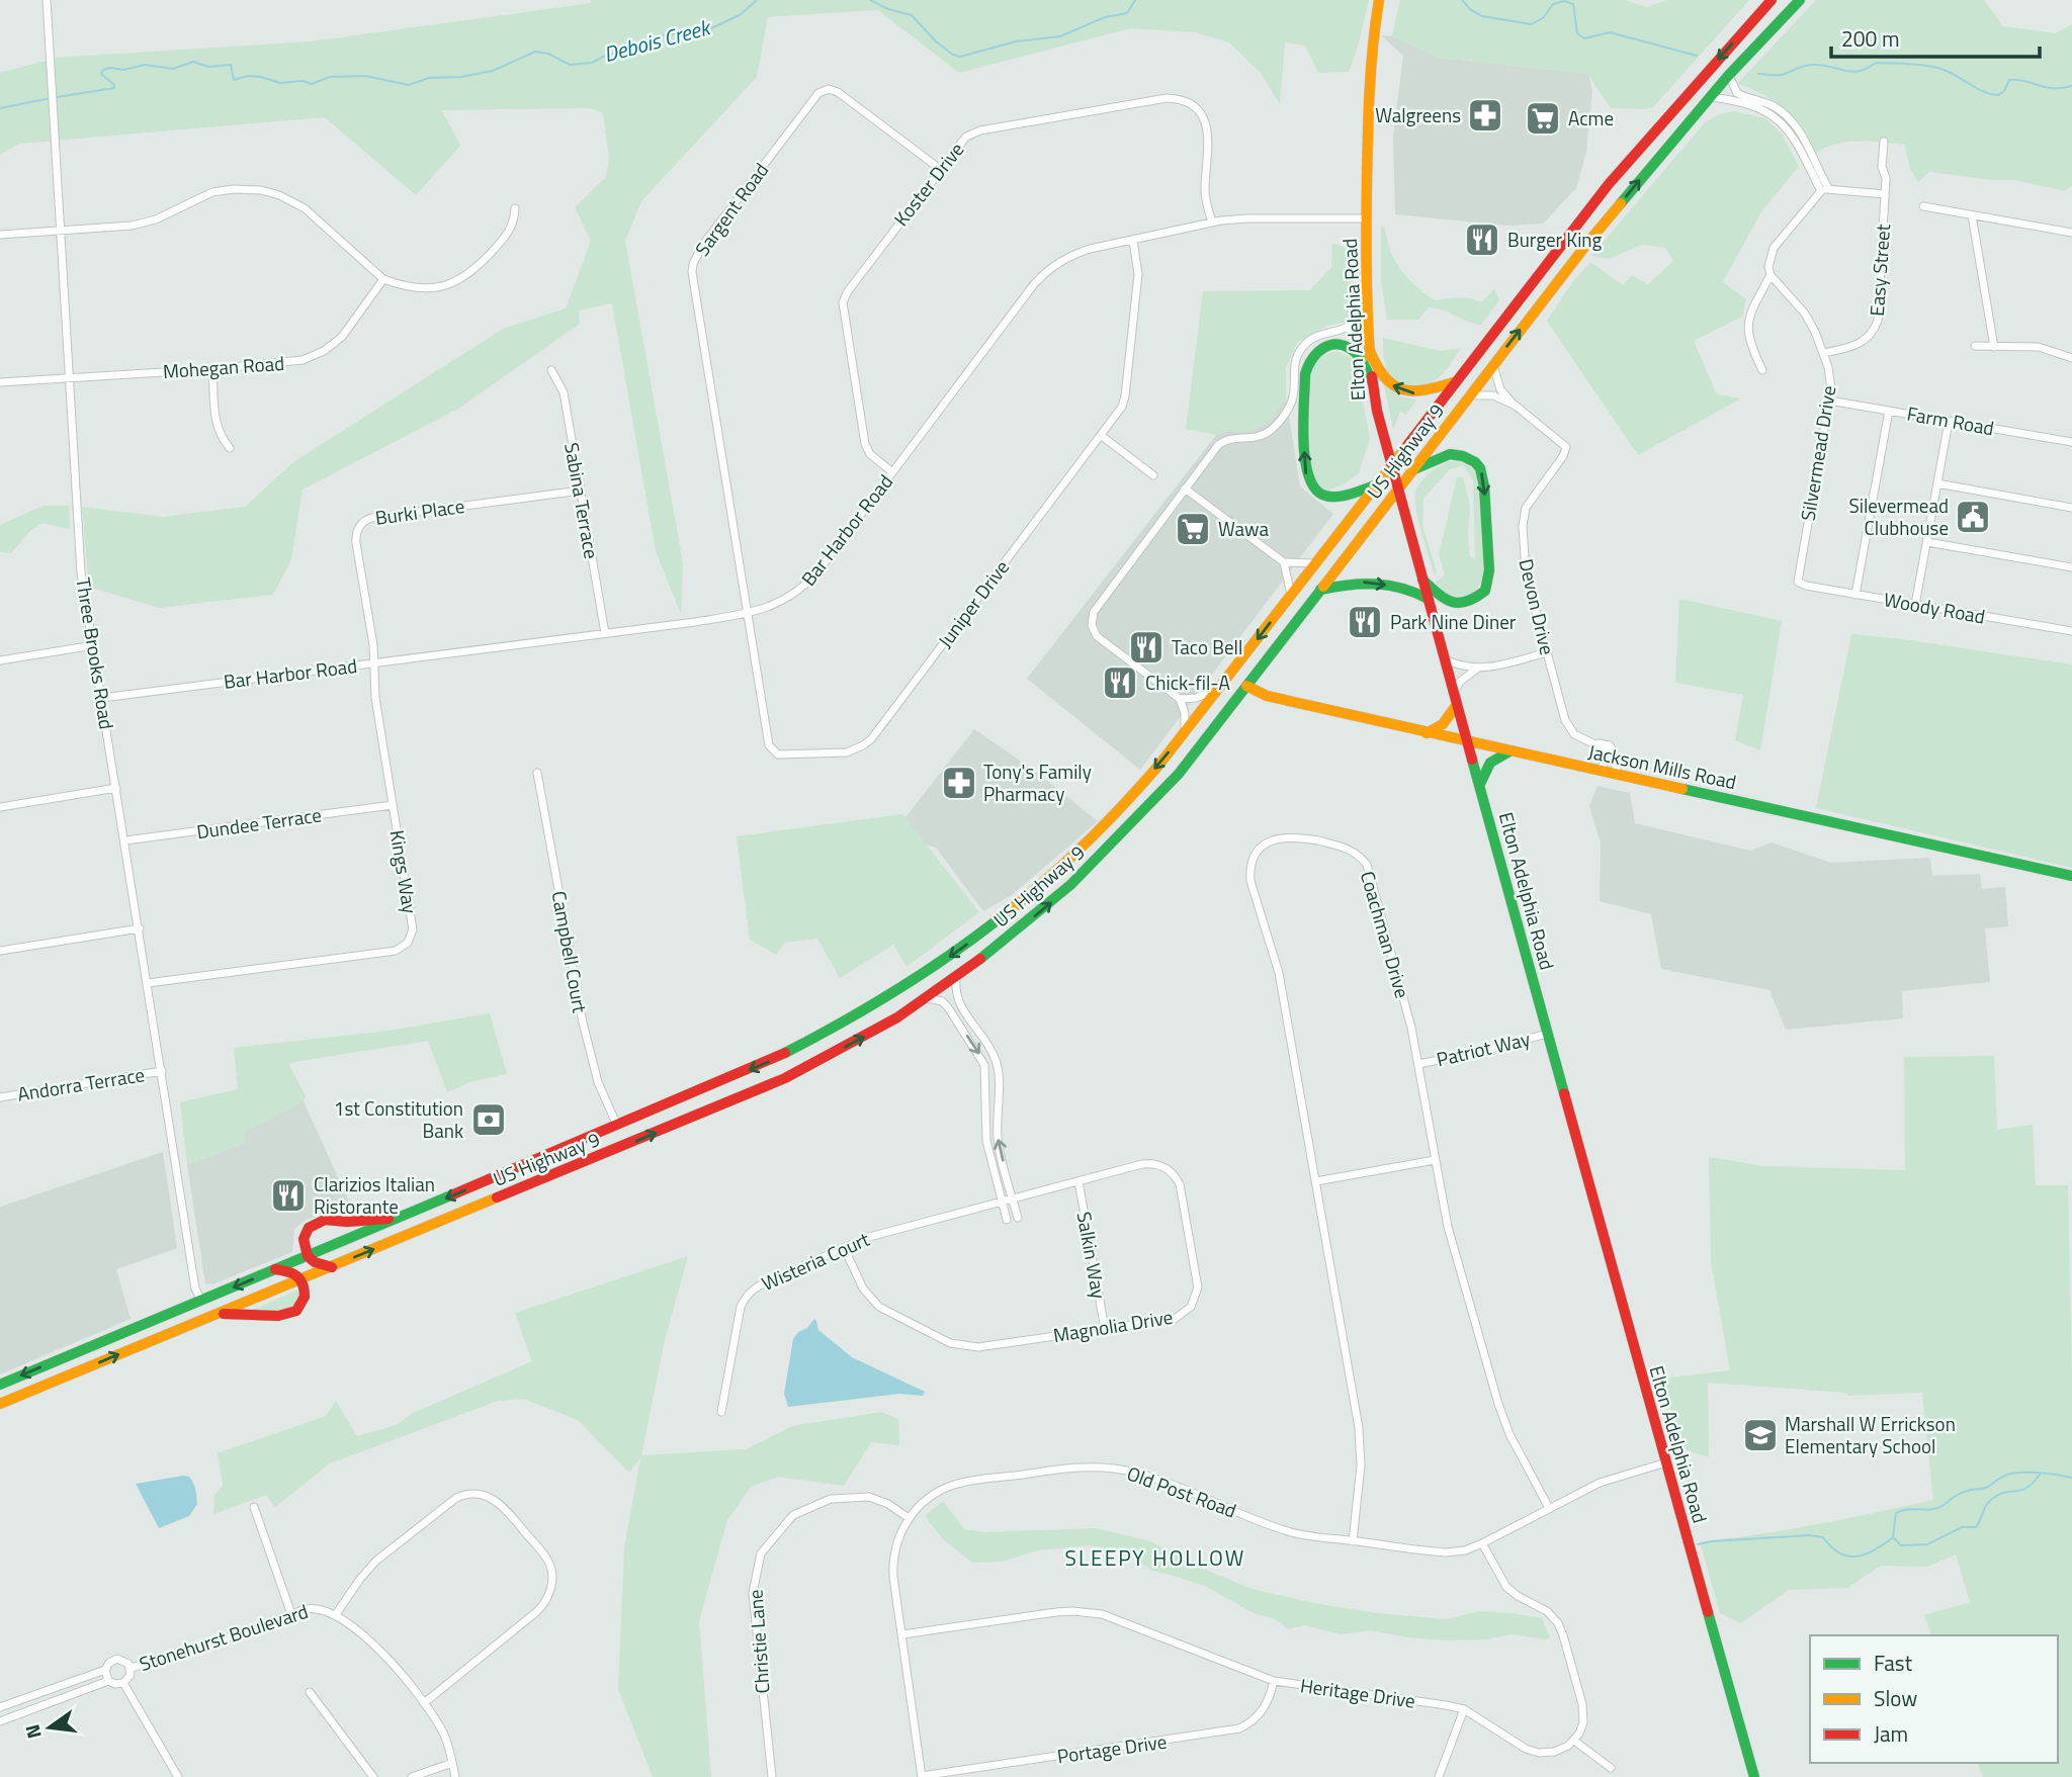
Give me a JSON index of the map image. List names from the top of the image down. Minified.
{"streets":{"main road":["Elton Adelphia Road","US Highway 9","Jackson Mills Road"],"street":["Koster Drive","Sargent Road","Easy Street","Mohegan Road","Farm Road","Silvermead Drive","Sabina Terrace","Burki Place","Bar Harbor Road","Juniper Drive","Devon Drive","Woody Road","Three Brooks Road","Dundee Terrace","Kings Way","Coachman Drive","Campbell Court","Patriot Way","Andorra Terrace","Salkin Way","Wisteria Court","Magnolia Drive","Old Post Road","Stonehurst Boulevard","Christie Lane","Heritage Drive","Portage Drive"]},"crossings":[["Koster Drive","Sargent Road"],["Koster Drive","Bar Harbor Road"],["Sargent Road","Bar Harbor Road"],["Sargent Road","Juniper Drive"],["Easy Street","Silvermead Drive"],["Elton Adelphia Road","US Highway 9"],["Elton Adelphia Road","Bar Harbor Road"],["Elton Adelphia Road","Jackson Mills Road"],["Elton Adelphia Road","Patriot Way"],["Elton Adelphia Road","Old Post Road"],["Mohegan Road","Three Brooks Road"],["Farm Road","Silvermead Drive"],["US Highway 9","Three Brooks Road"],["US Highway 9","Jackson Mills Road"],["US Highway 9","Campbell Court"],["Silvermead Drive","Woody Road"],["Sabina Terrace","Burki Place"],["Sabina Terrace","Bar Harbor Road"],["Burki Place","Bar Harbor Road"],["Burki Place","Kings Way"],["Bar Harbor Road","Juniper Drive"],["Bar Harbor Road","Three Brooks Road"],["Bar Harbor Road","Kings Way"],["Devon Drive","Jackson Mills Road"],["Three Brooks Road","Dundee Terrace"],["Three Brooks Road","Kings Way"],["Three Brooks Road","Andorra Terrace"],["Dundee Terrace","Kings Way"],["Coachman Drive","Patriot Way"],["Coachman Drive","Old Post Road"],["Salkin Way","Magnolia Drive"],["Wisteria Court","Magnolia Drive"],["Old Post Road","Christie Lane"],["Old Post Road","Heritage Drive"],["Old Post Road","Portage Drive"],["Heritage Drive","Portage Drive"]],"districts":["SLEEPY HOLLOW"],"water":["Debois Creek"],"places":{"pharmacy":["Walgreens","Tony's Family Pharmacy"],"supermarket":["Acme","Wawa"],"restaurant":["Burger King","Park Nine Diner","Taco Bell","Chick-fil-A","Clarizios Italian Ristorante"],"public building":["Silevermead Clubhouse"],"bank":["1st Constitution Bank"],"school or university":["Marshall W Errickson Elementary School"]},"legend":["Fast","Slow","Jam"],"scale_bar":"200 m","north":"left"}
